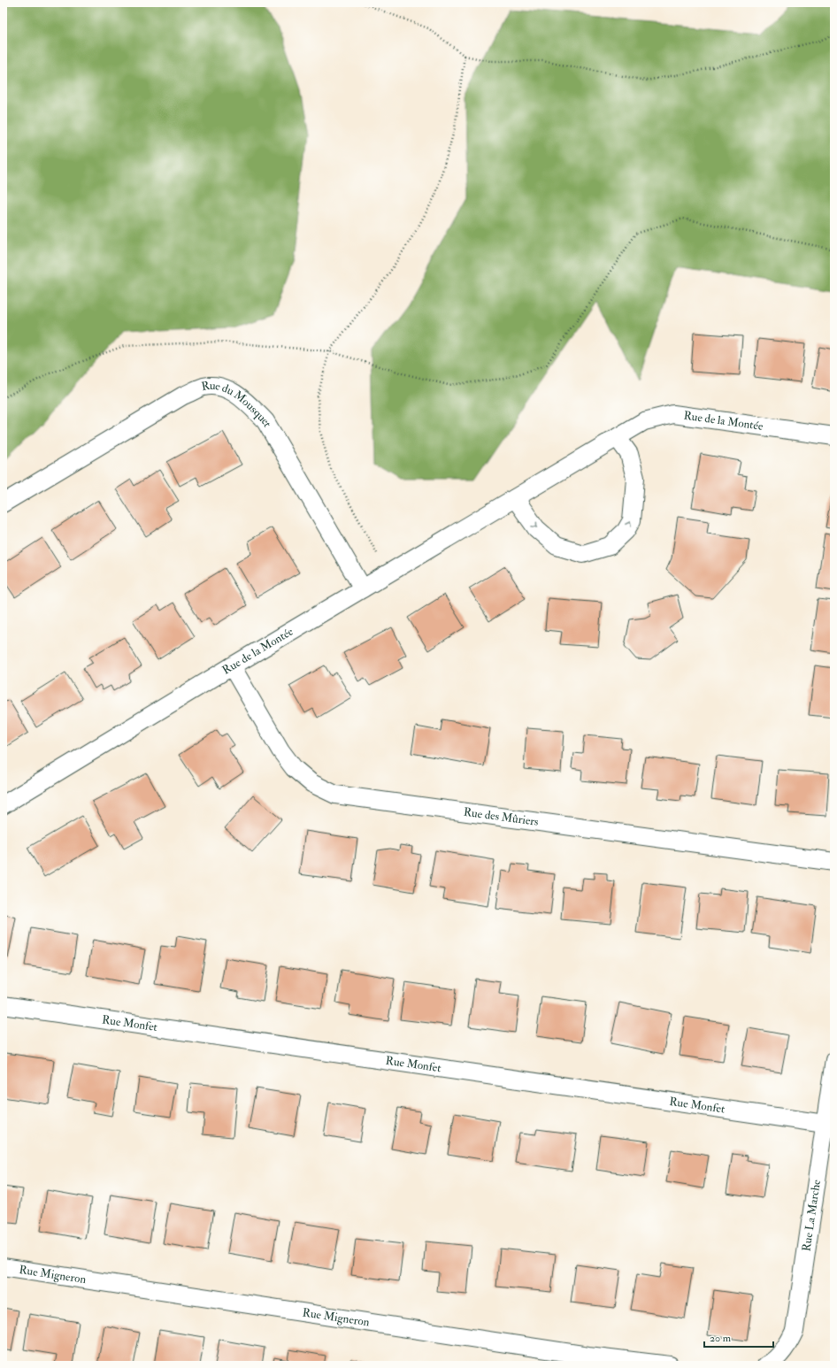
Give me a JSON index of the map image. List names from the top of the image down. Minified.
{"streets":{"street":["Rue du Mousquet","Rue de la Montée","Rue des Mûriers","Rue Monfet","Rue La Marche","Rue Migneron"]},"crossings":[["Rue du Mousquet","Rue de la Montée"],["Rue de la Montée","Rue des Mûriers"],["Rue Monfet","Rue La Marche"]],"scale_bar":"20 m"}
